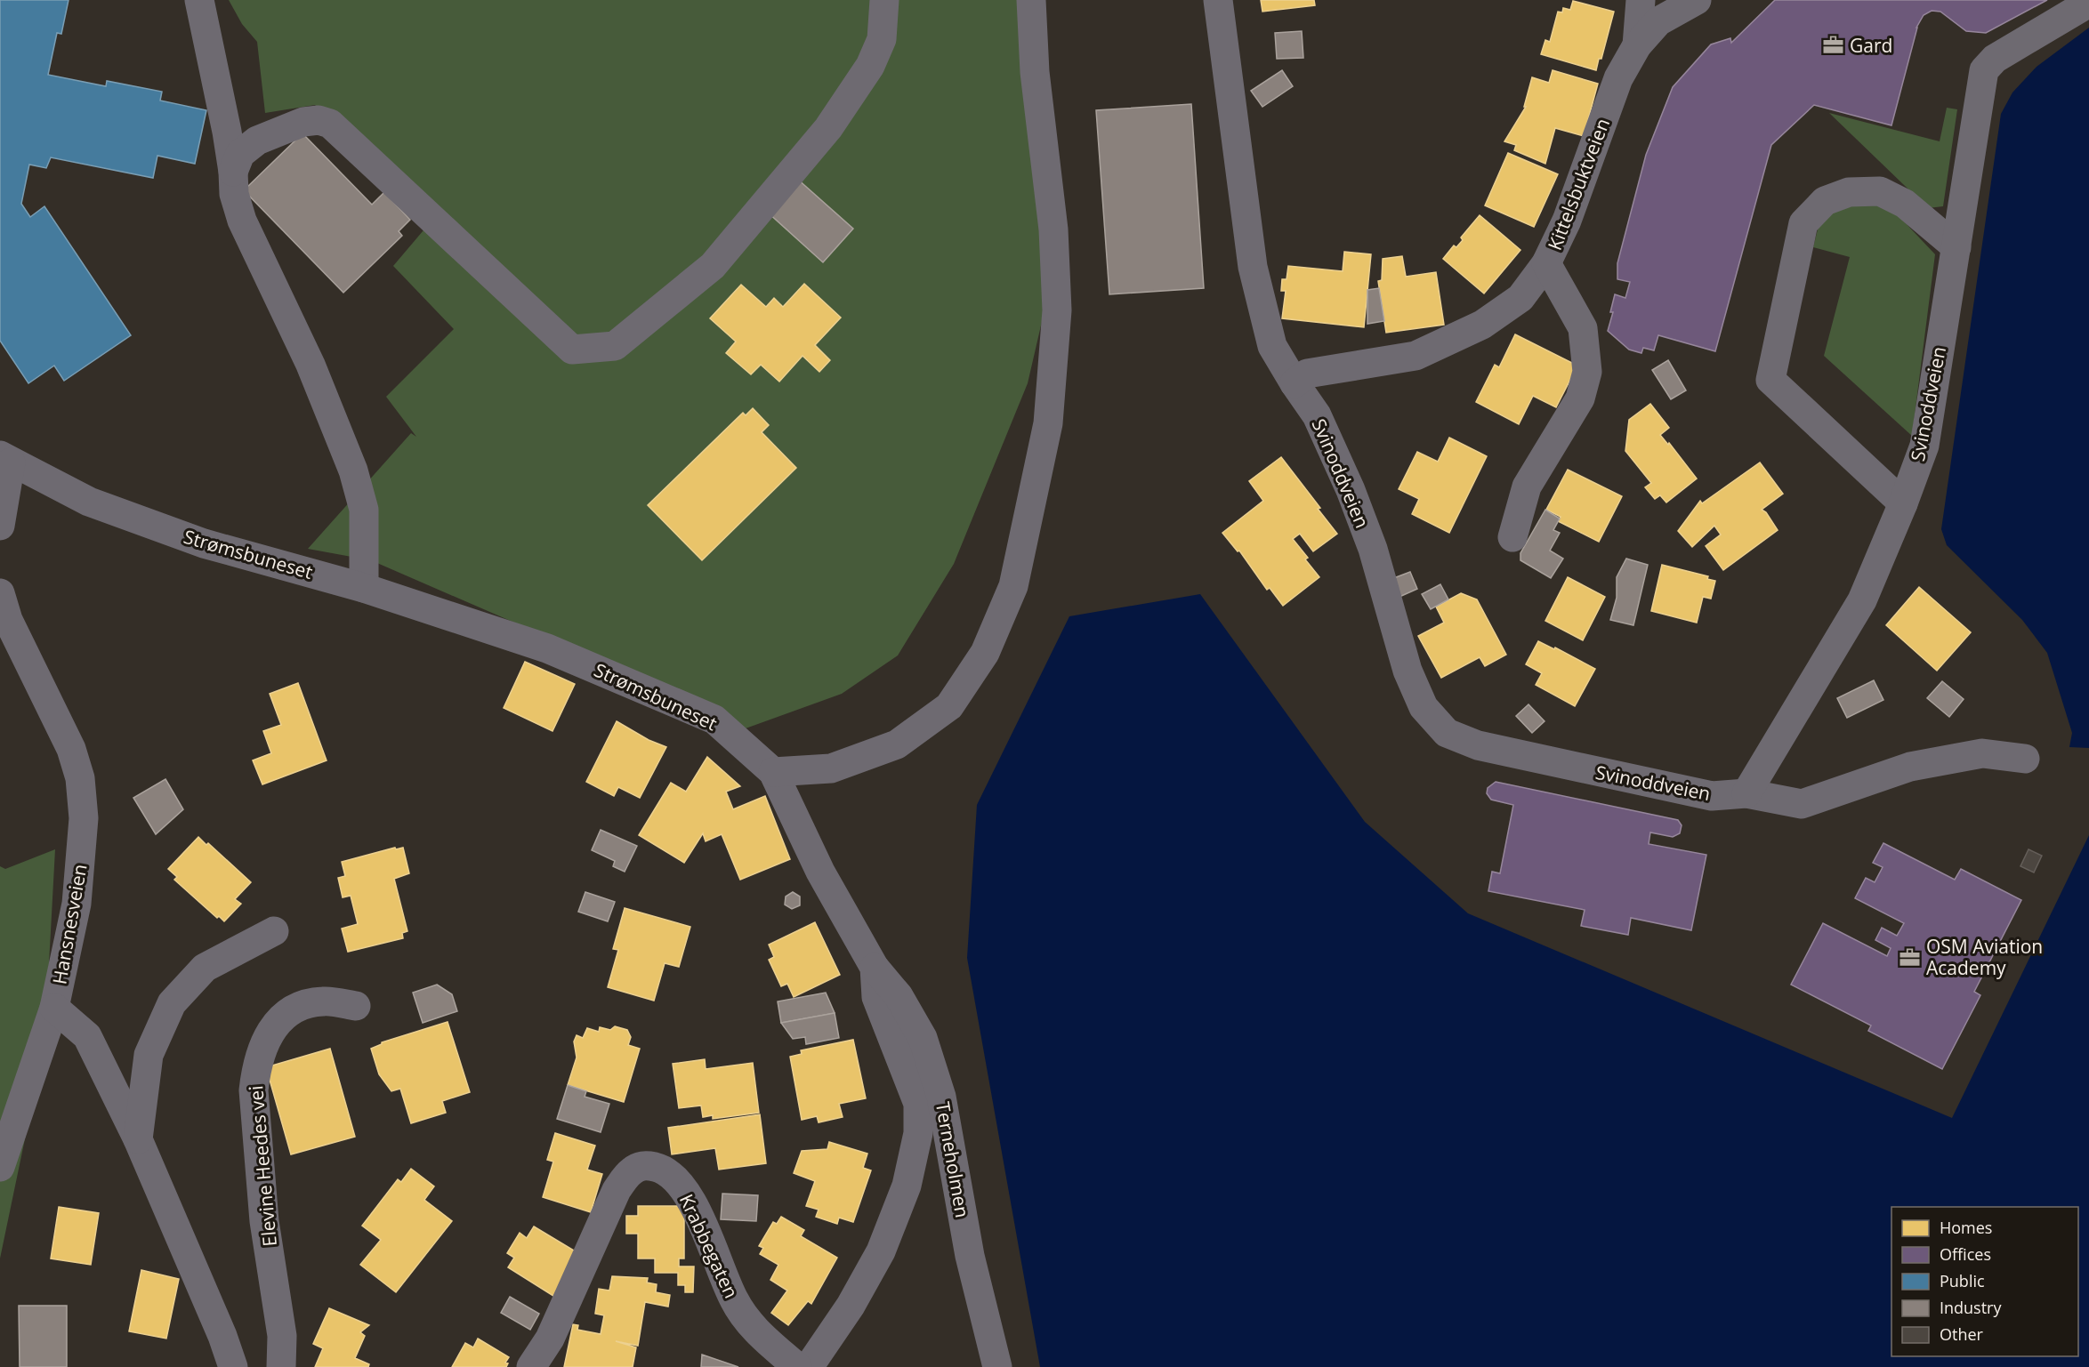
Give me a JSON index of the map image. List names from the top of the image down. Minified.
{"streets":{"street":["Kittelsbuktveien","Svinoddveien","Strømsbuneset","Hansnesveien","Terneholmen","Elevine Heedes vei","Krabbegaten"]},"crossings":[["Kittelsbuktveien","Svinoddveien"],["Strømsbuneset","Terneholmen"]],"places":{"office":["Gard","OSM Aviation Academy"]},"legend":["Homes","Offices","Public","Industry","Other"]}
